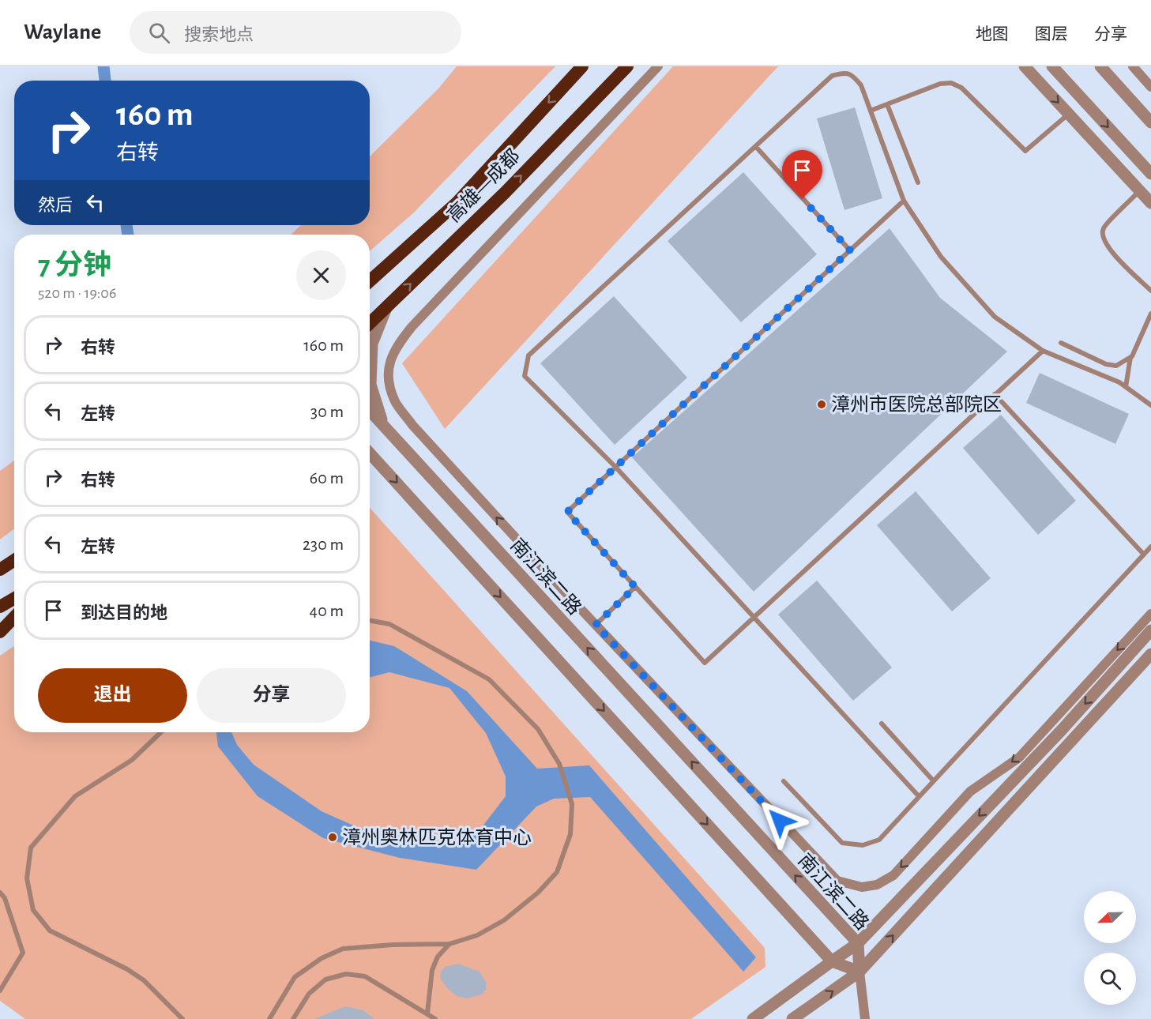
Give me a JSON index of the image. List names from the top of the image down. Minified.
{"streets":{"highway":["高雄—成都"],"street":["南江滨二路"]},"crossings":[["高雄—成都","南江滨二路"]],"places":["漳州市医院总部院区","漳州奥林匹克体育中心"],"north":"bottom left","page":{"header":"Waylane","search":"搜索地点","nav":["地图","图层","分享"],"turn":["160 m","右转"],"then":"然后","heading":["7 分钟","520 m · 19:06"],"list":[{"name":"右转","value":"160 m"},{"name":"左转","value":"30 m"},{"name":"右转","value":"60 m"},{"name":"左转","value":"230 m"},{"name":"到达目的地","value":"40 m"}],"buttons":["退出","分享"]}}
